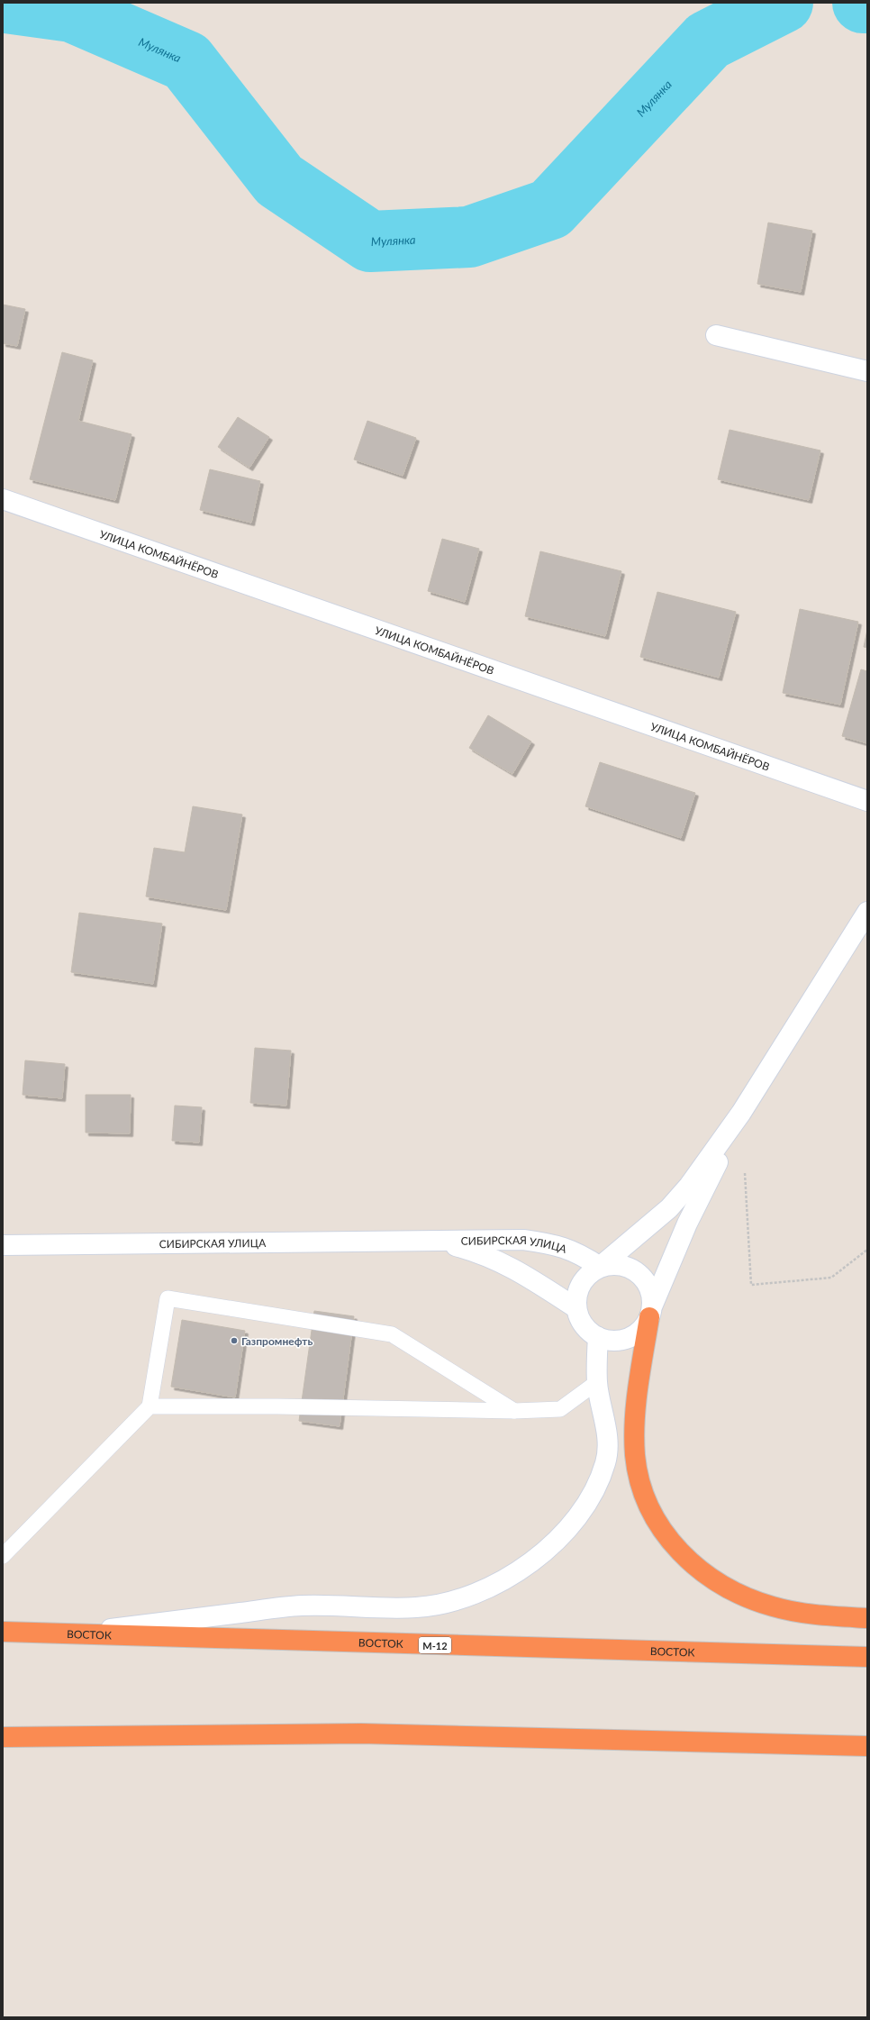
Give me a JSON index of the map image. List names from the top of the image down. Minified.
{"streets":{"highway":["ВОСТОК","М-12"],"street":["УЛИЦА КОМБАЙНЁРОВ","СИБИРСКАЯ УЛИЦА"]},"water":["Мулянка"],"places":["Газпромнефть"]}
